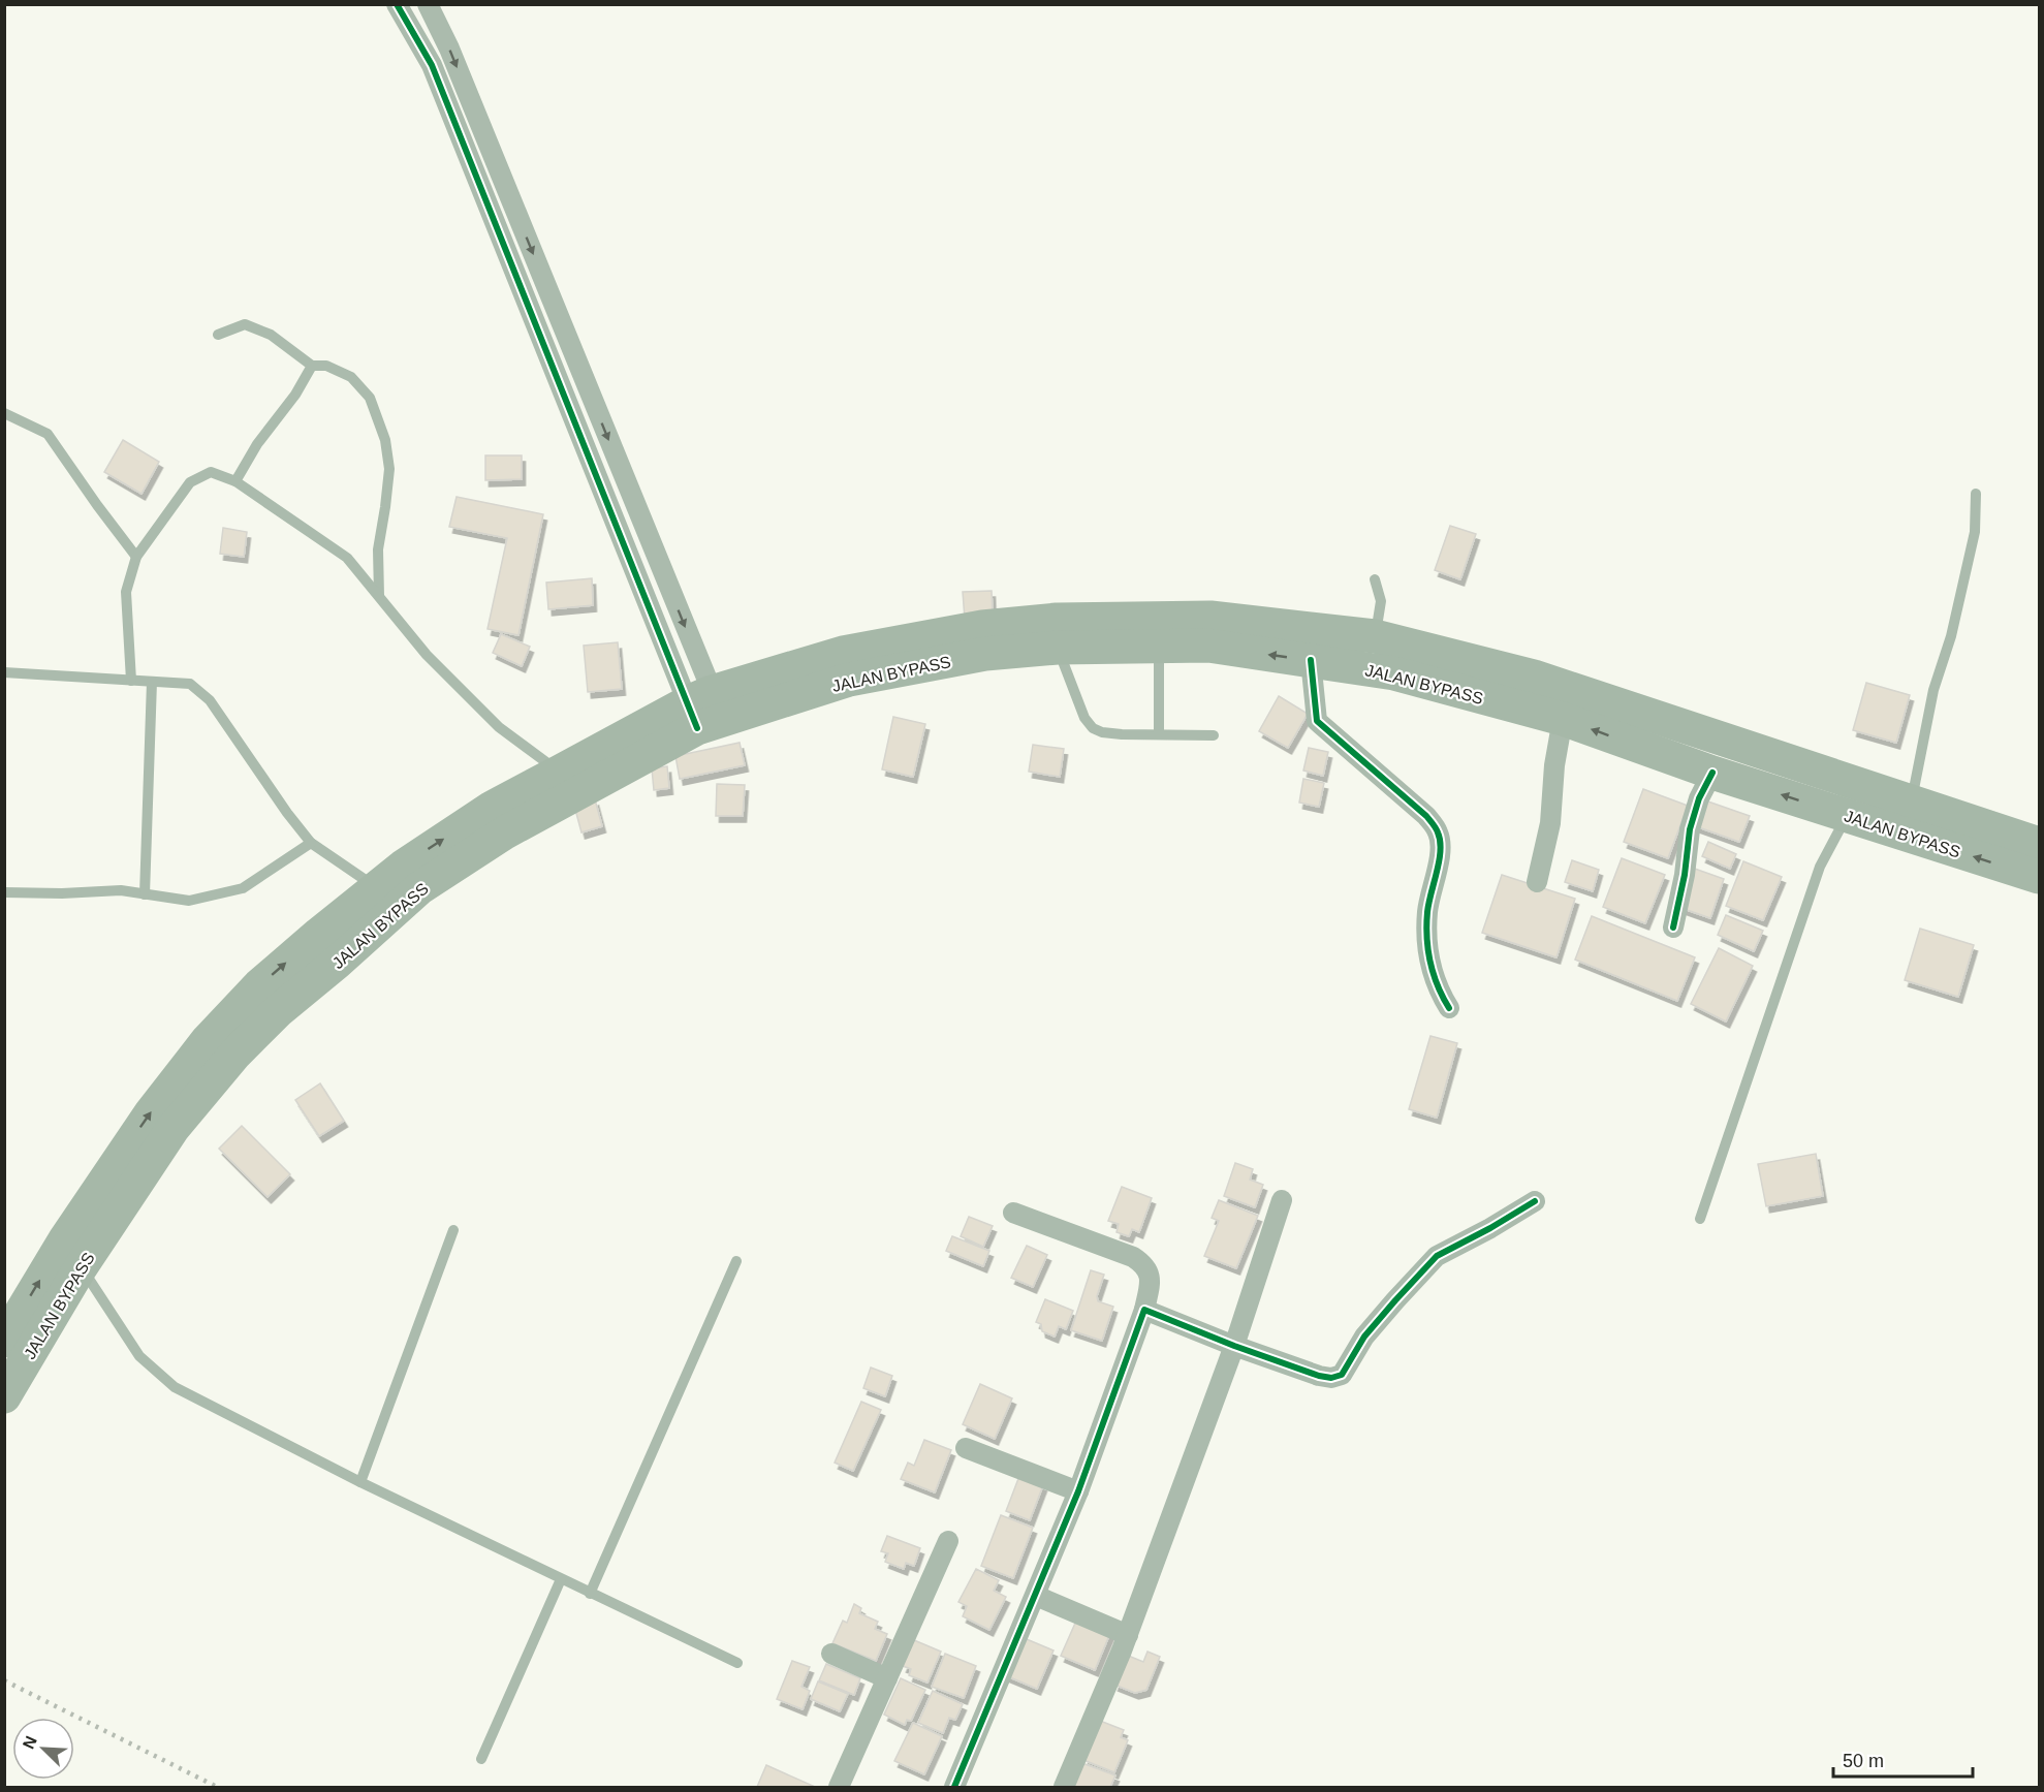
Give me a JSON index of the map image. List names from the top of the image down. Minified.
{"streets":{"highway":["JALAN BYPASS"]},"scale_bar":"50 m","north":"top left"}
